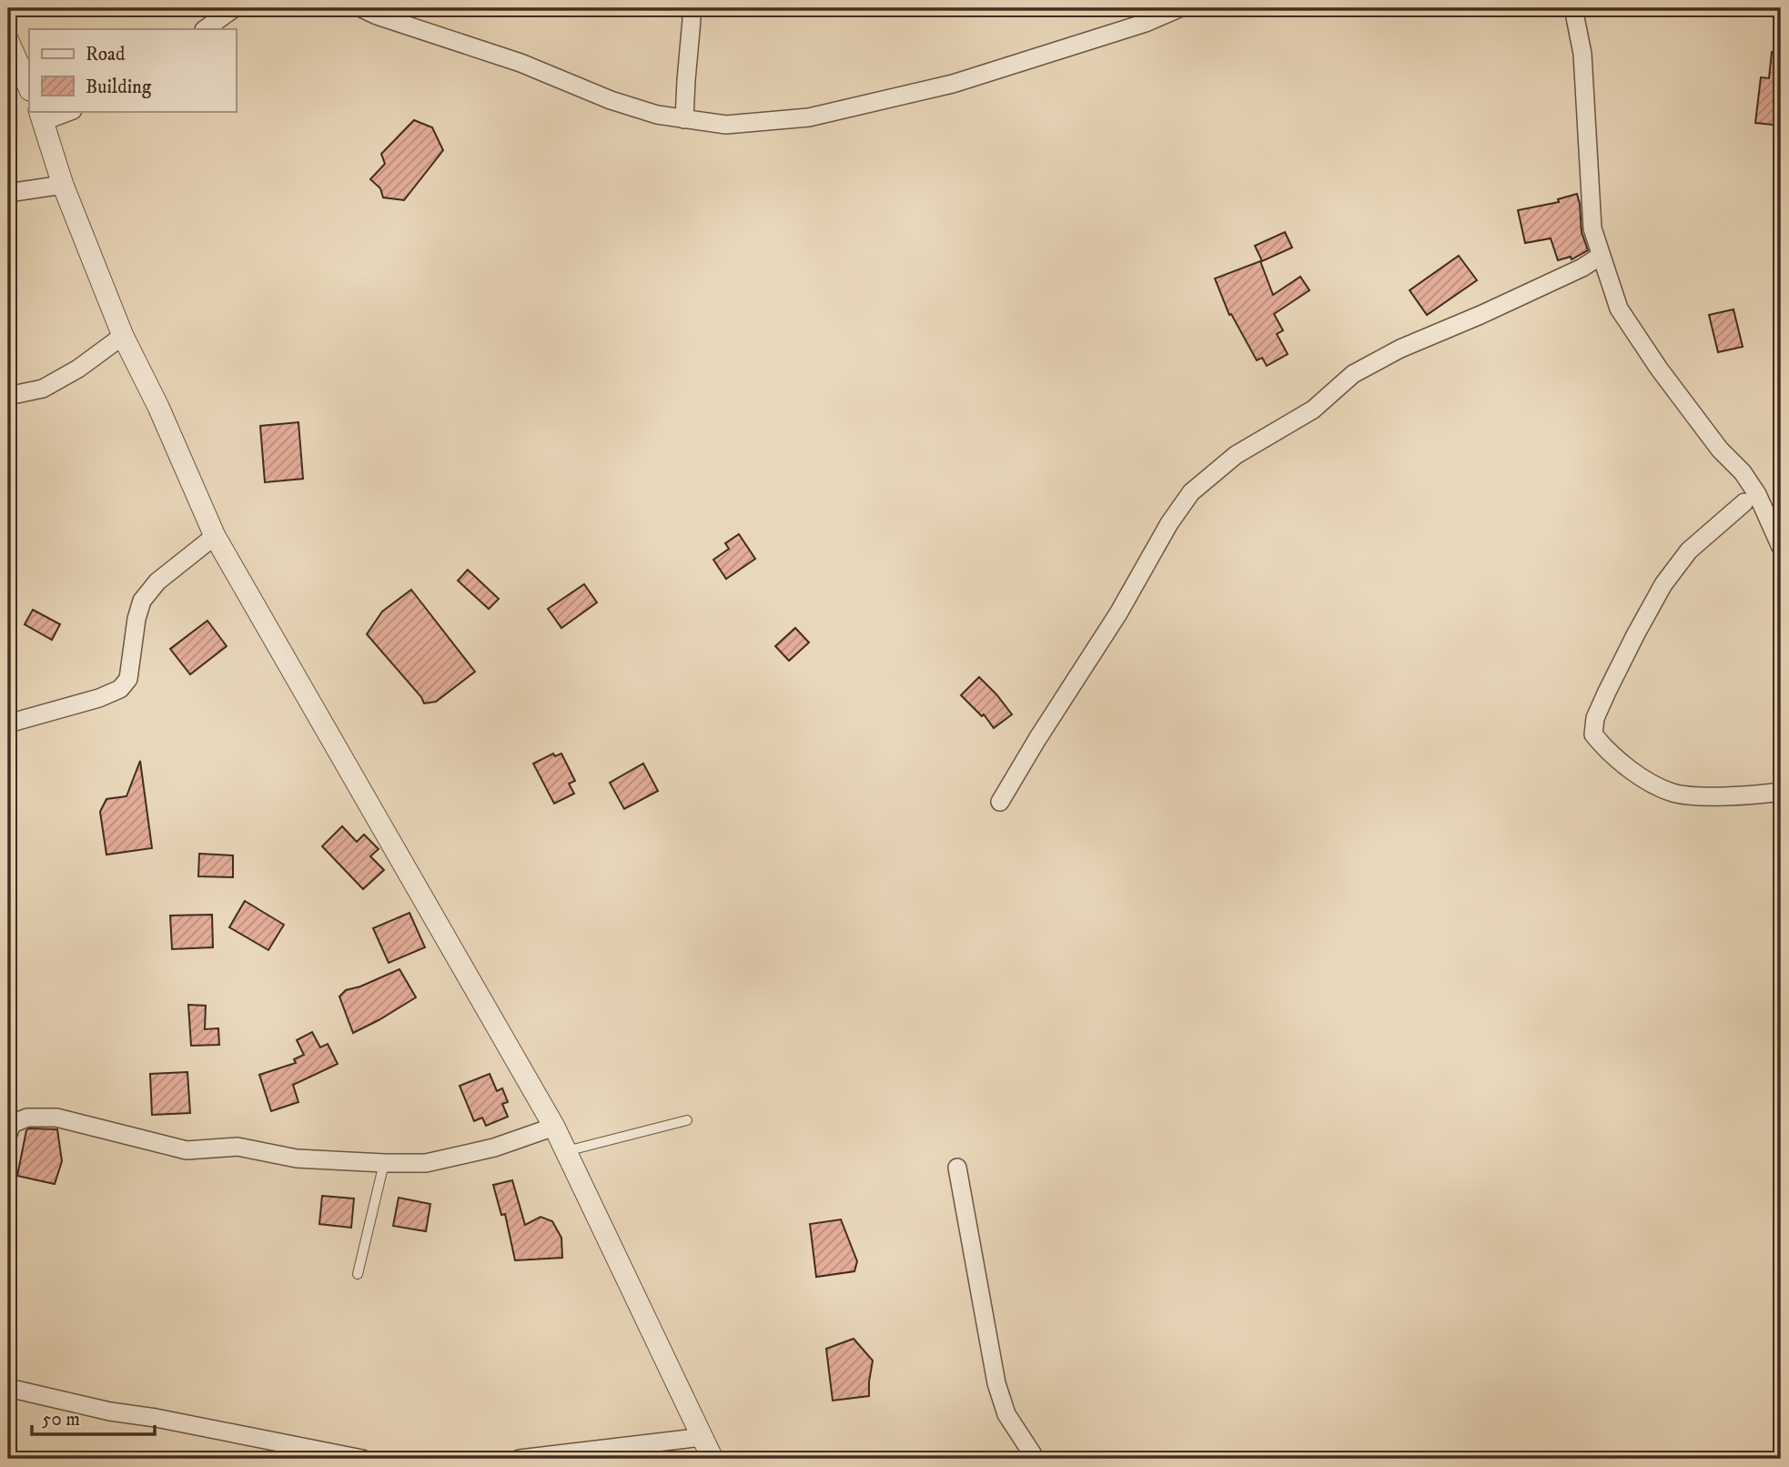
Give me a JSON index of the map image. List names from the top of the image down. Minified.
{"legend":["Road","Building"],"scale_bar":"50 m"}
